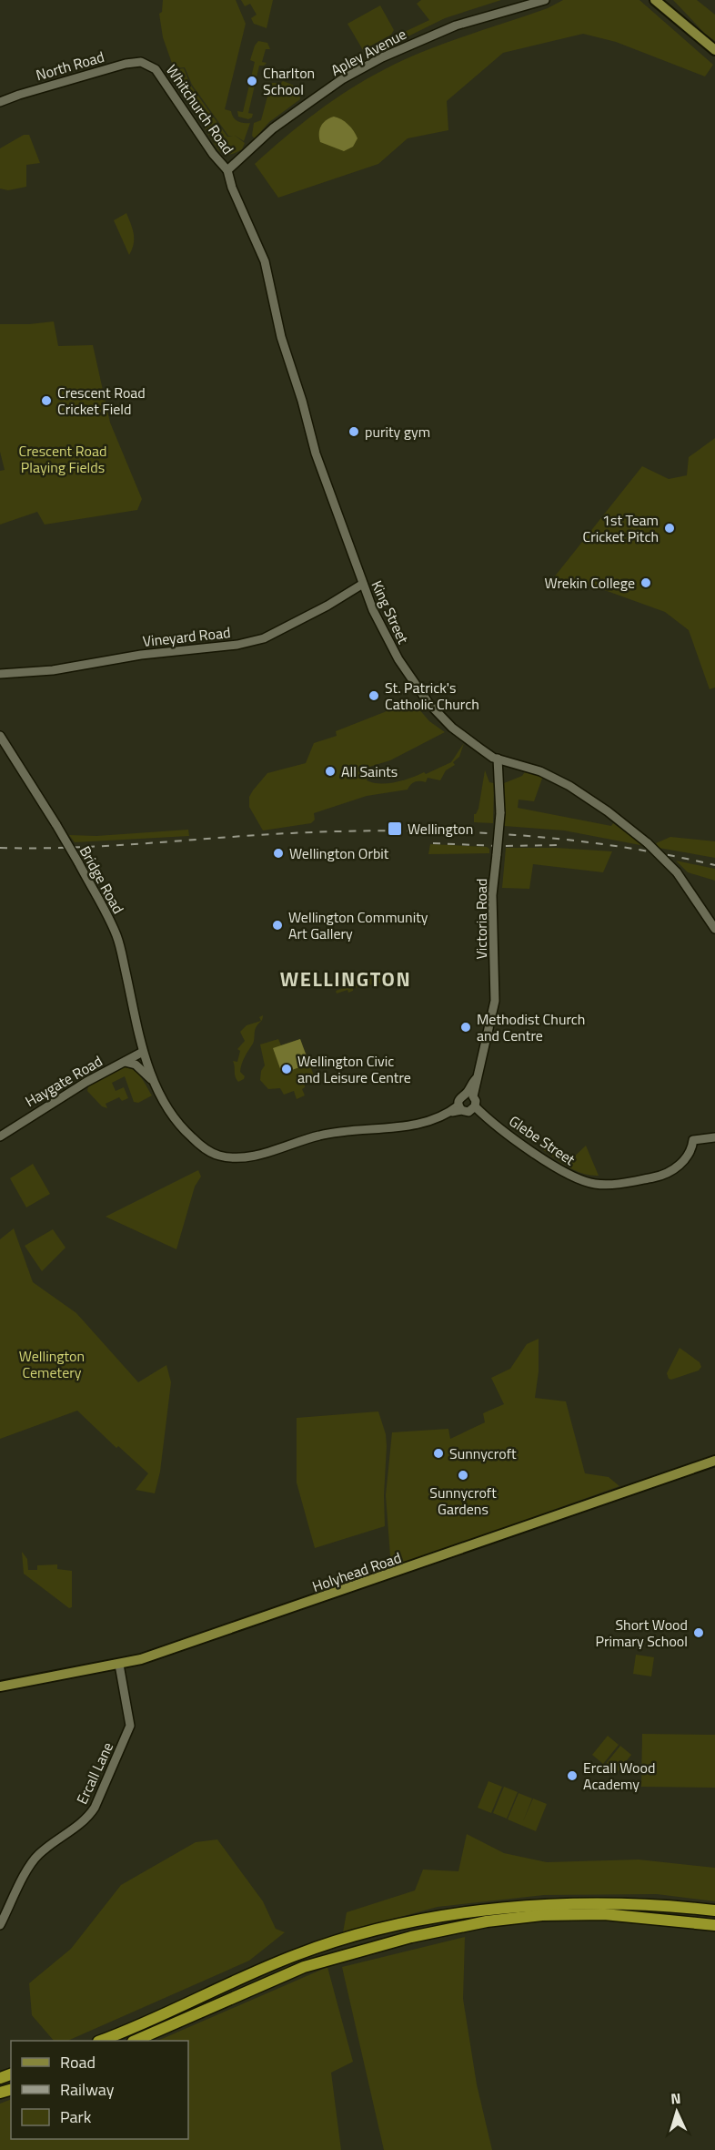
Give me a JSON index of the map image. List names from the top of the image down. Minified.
{"streets":{"main road":["Holyhead Road"],"street":["Apley Avenue","North Road","Whitchurch Road","King Street","Vineyard Road","Bridge Road","Victoria Road","Haygate Road","Glebe Street","Ercall Lane"]},"crossings":[["Apley Avenue","Whitchurch Road"],["Apley Avenue","King Street"],["North Road","Whitchurch Road"],["Whitchurch Road","King Street"],["King Street","Vineyard Road"],["King Street","Victoria Road"],["Bridge Road","Haygate Road"],["Victoria Road","Glebe Street"],["Holyhead Road","Ercall Lane"]],"districts":["WELLINGTON"],"parks":["Crescent Road Playing Fields","Wellington Cemetery"],"places":{"other":["Charlton School","Crescent Road Cricket Field","purity gym","1st Team Cricket Pitch","Wrekin College","St. Patrick's Catholic Church","All Saints","Wellington Orbit","Wellington Community Art Gallery","Methodist Church and Centre","Wellington Civic and Leisure Centre","Sunnycroft","Sunnycroft Gardens","Short Wood Primary School","Ercall Wood Academy"],"transit":["Wellington"]},"legend":["Road","Railway","Park"],"north":"top"}
